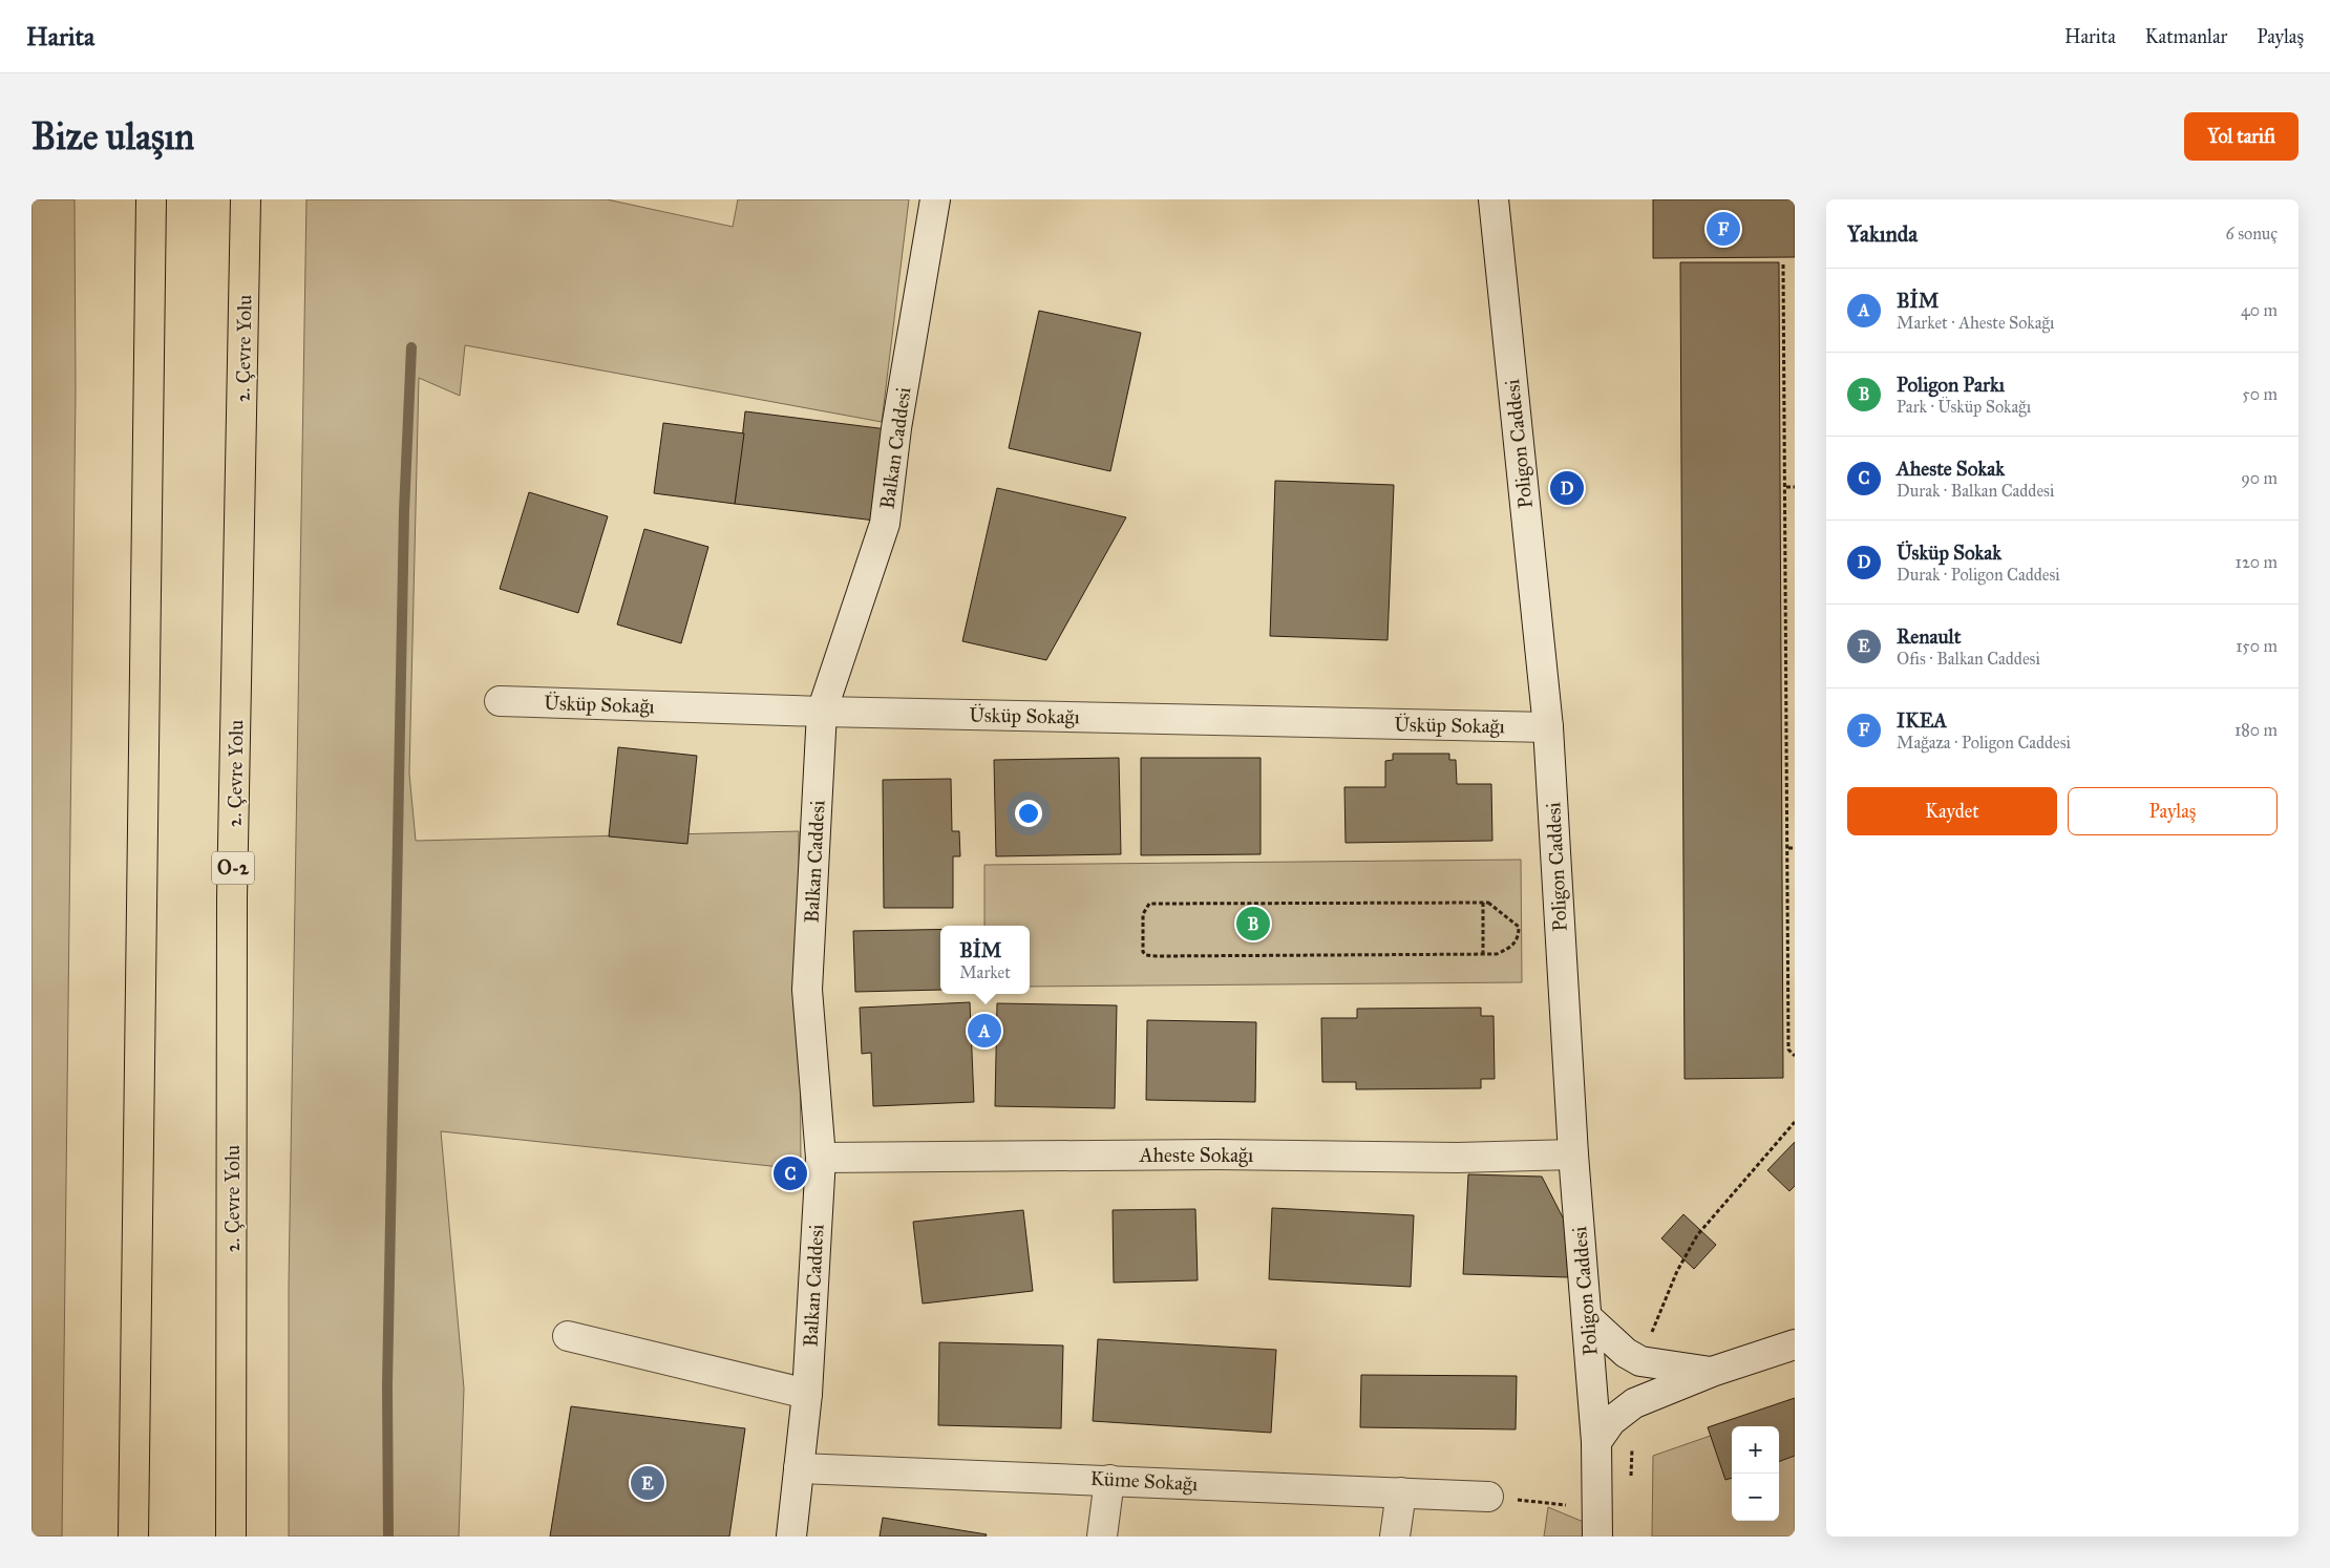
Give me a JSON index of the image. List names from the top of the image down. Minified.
{"streets":{"highway":["2. Çevre Yolu","O-2"],"street":["Poligon Caddesi","Balkan Caddesi","Üsküp Sokağı","Aheste Sokağı","Küme Sokağı"]},"crossings":[["Poligon Caddesi","Üsküp Sokağı"],["Poligon Caddesi","Aheste Sokağı"],["Balkan Caddesi","Üsküp Sokağı"],["Balkan Caddesi","Aheste Sokağı"],["Balkan Caddesi","Küme Sokağı"]],"page":{"header":"Harita","nav":["Harita","Katmanlar","Paylaş"],"buttons":["Yol tarifi",["Kaydet","Paylaş"]],"title":"Bize ulaşın","heading":["Yakında","6 sonuç"],"pins":["F","D","B","A","C","E"],"list":[{"mark":"A","name":"BİM","note":"Market · Aheste Sokağı","value":"40 m"},{"mark":"B","name":"Poligon Parkı","note":"Park · Üsküp Sokağı","value":"50 m"},{"mark":"C","name":"Aheste Sokak","note":"Durak · Balkan Caddesi","value":"90 m"},{"mark":"D","name":"Üsküp Sokak","note":"Durak · Poligon Caddesi","value":"120 m"},{"mark":"E","name":"Renault","note":"Ofis · Balkan Caddesi","value":"150 m"},{"mark":"F","name":"IKEA","note":"Mağaza · Poligon Caddesi","value":"180 m"}],"popup":["BİM","Market"],"map_buttons":["+","−"]}}
